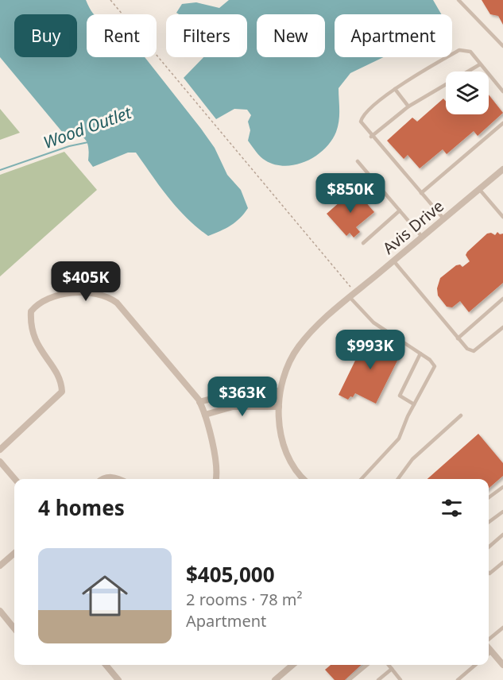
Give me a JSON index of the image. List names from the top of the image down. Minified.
{"streets":{"street":["Avis Drive"]},"water":["Wood Outlet"],"page":{"chip":["Buy","Rent","Filters","New","Apartment"],"price":["$850K","$405K","$993K","$363K"],"heading":"4 homes","list":[{"name":"$405,000","note":"2 rooms · 78 m² · Apartment"}]}}
